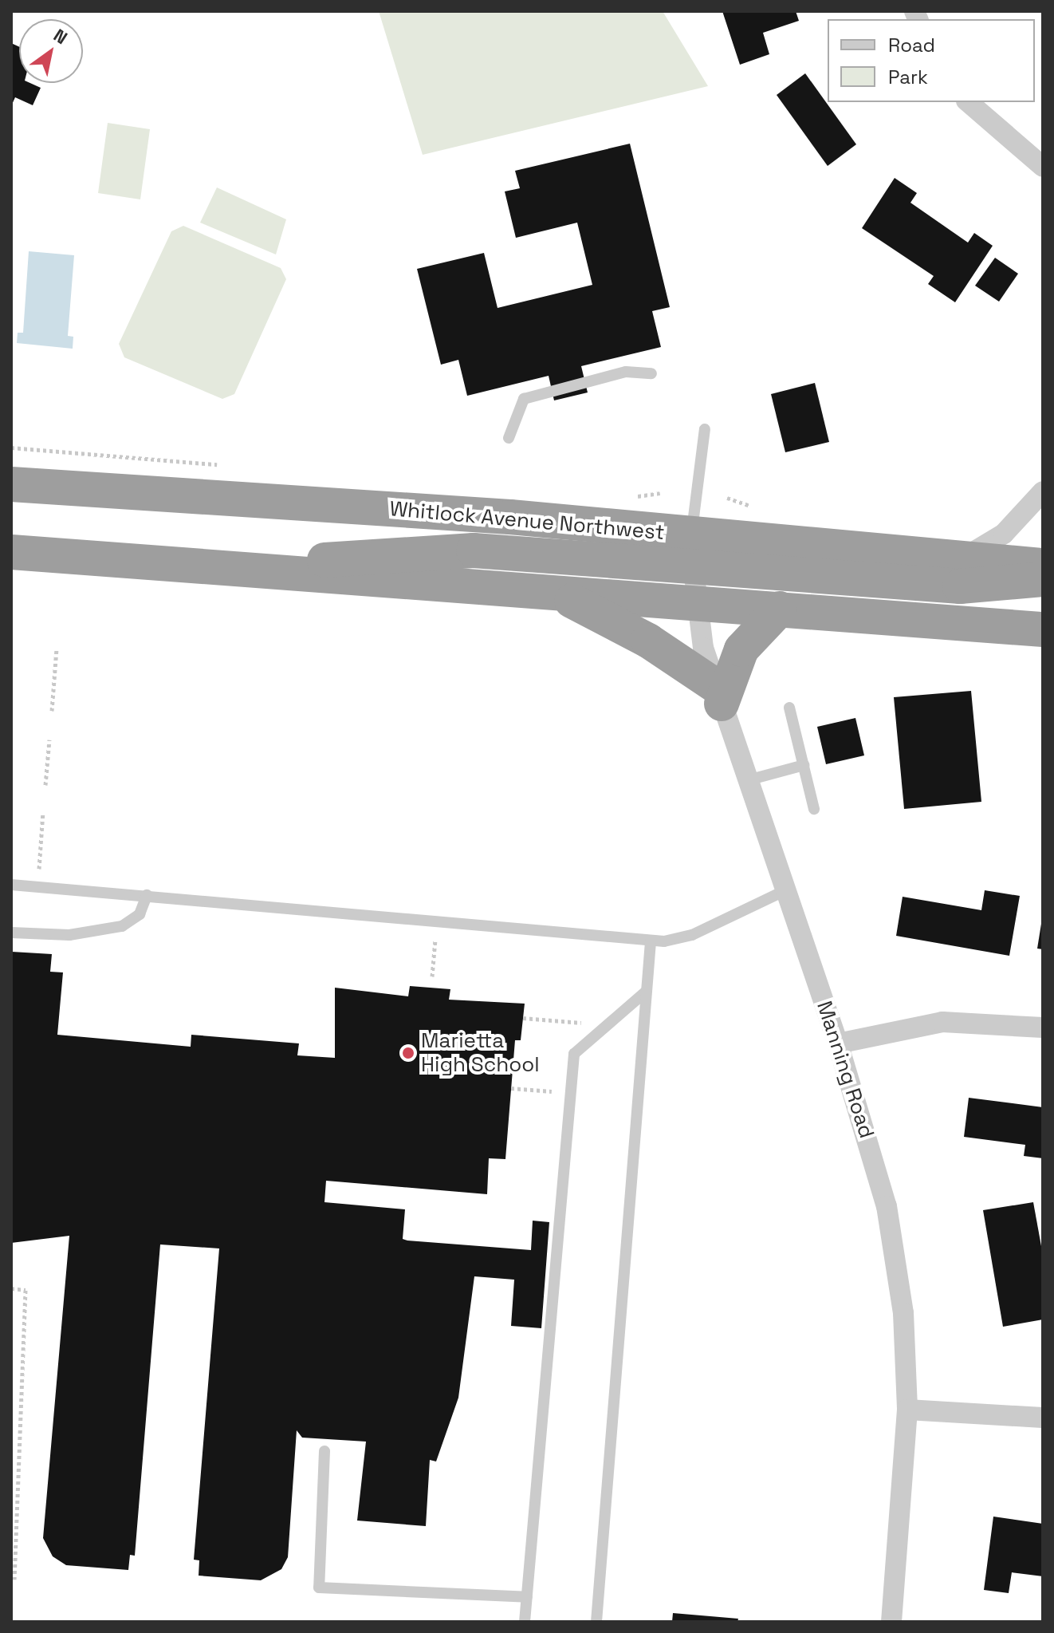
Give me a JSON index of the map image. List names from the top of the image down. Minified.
{"streets":{"highway":["Whitlock Avenue Northwest"],"street":["Manning Road"]},"crossings":[["Whitlock Avenue Northwest","Manning Road"]],"places":["Marietta High School"],"legend":["Road","Park"],"north":"top right"}
